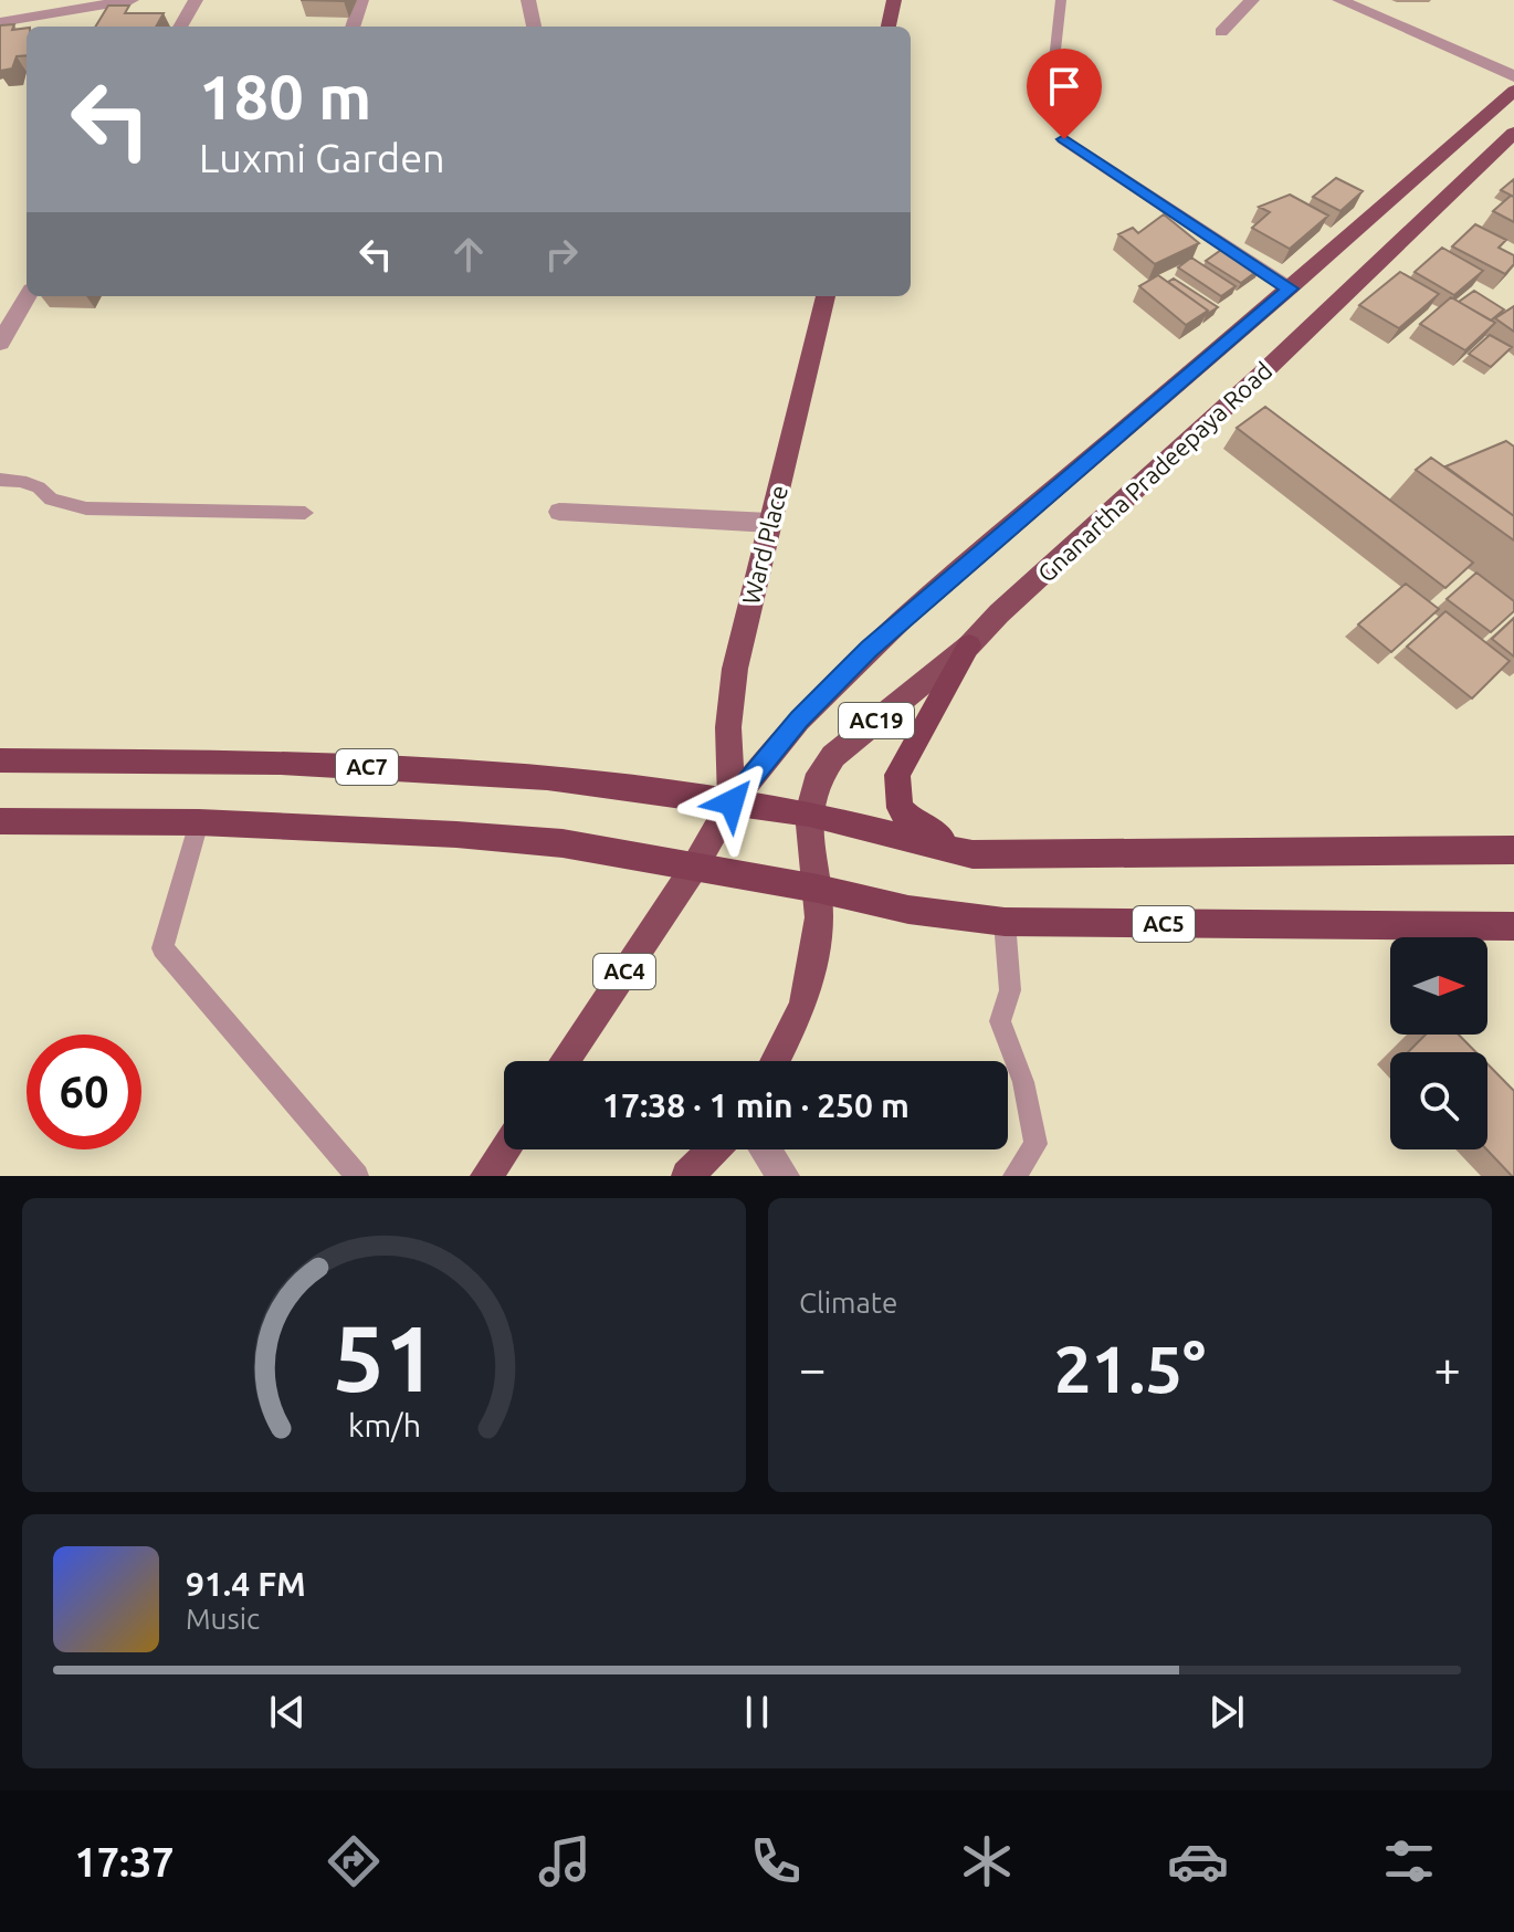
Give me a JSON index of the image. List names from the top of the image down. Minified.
{"streets":{"highway":["AC7","AC5"],"main road":["Gnanartha Pradeepaya Road","Ward Place","AC19","AC4"]},"crossings":[["Gnanartha Pradeepaya Road","Ward Place"],["Gnanartha Pradeepaya Road","AC7"],["Gnanartha Pradeepaya Road","AC4"],["Ward Place","AC7"]],"north":"right","page":{"turn":["180 m","Luxmi Garden"],"limit":"60","trip":"17:38 · 1 min · 250 m","tile":"Climate","heat":["−","21.5°","+"],"song":["91.4 FM","Music"],"tabs":"17:37","gauge":["51","km/h"]}}
